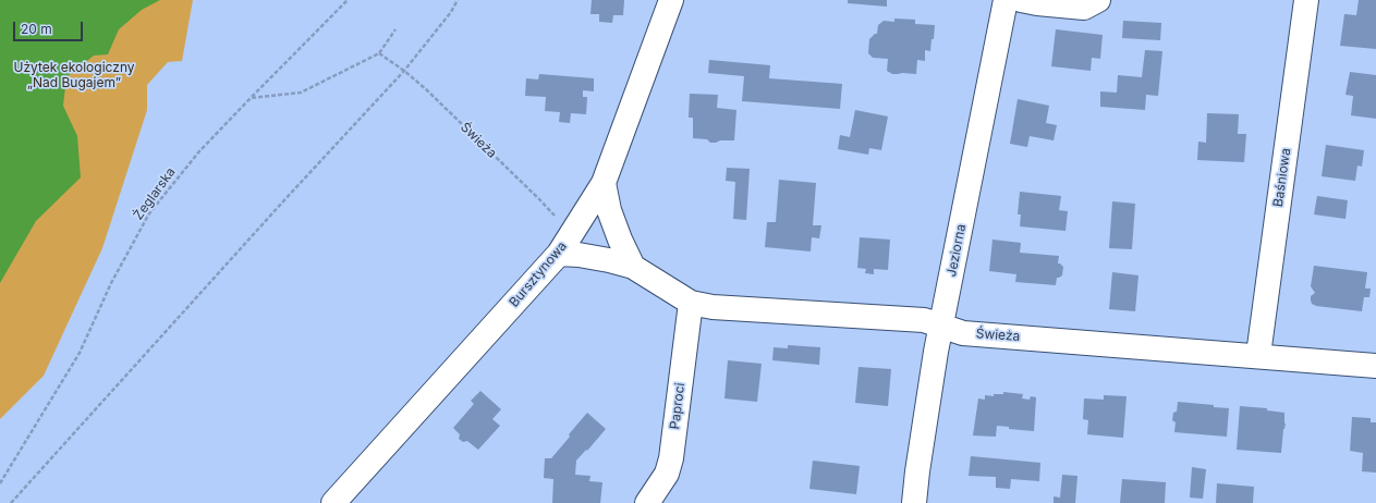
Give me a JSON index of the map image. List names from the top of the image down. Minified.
{"streets":{"street":["Świeża","Baśniowa","Jeziorna","Bursztynowa","Paproci"],"path":["Żeglarska"]},"crossings":[["Świeża","Baśniowa"],["Świeża","Jeziorna"],["Świeża","Bursztynowa"],["Świeża","Paproci"]],"parks":["Użytek ekologiczny „Nad Bugajem”"],"scale_bar":"20 m"}
